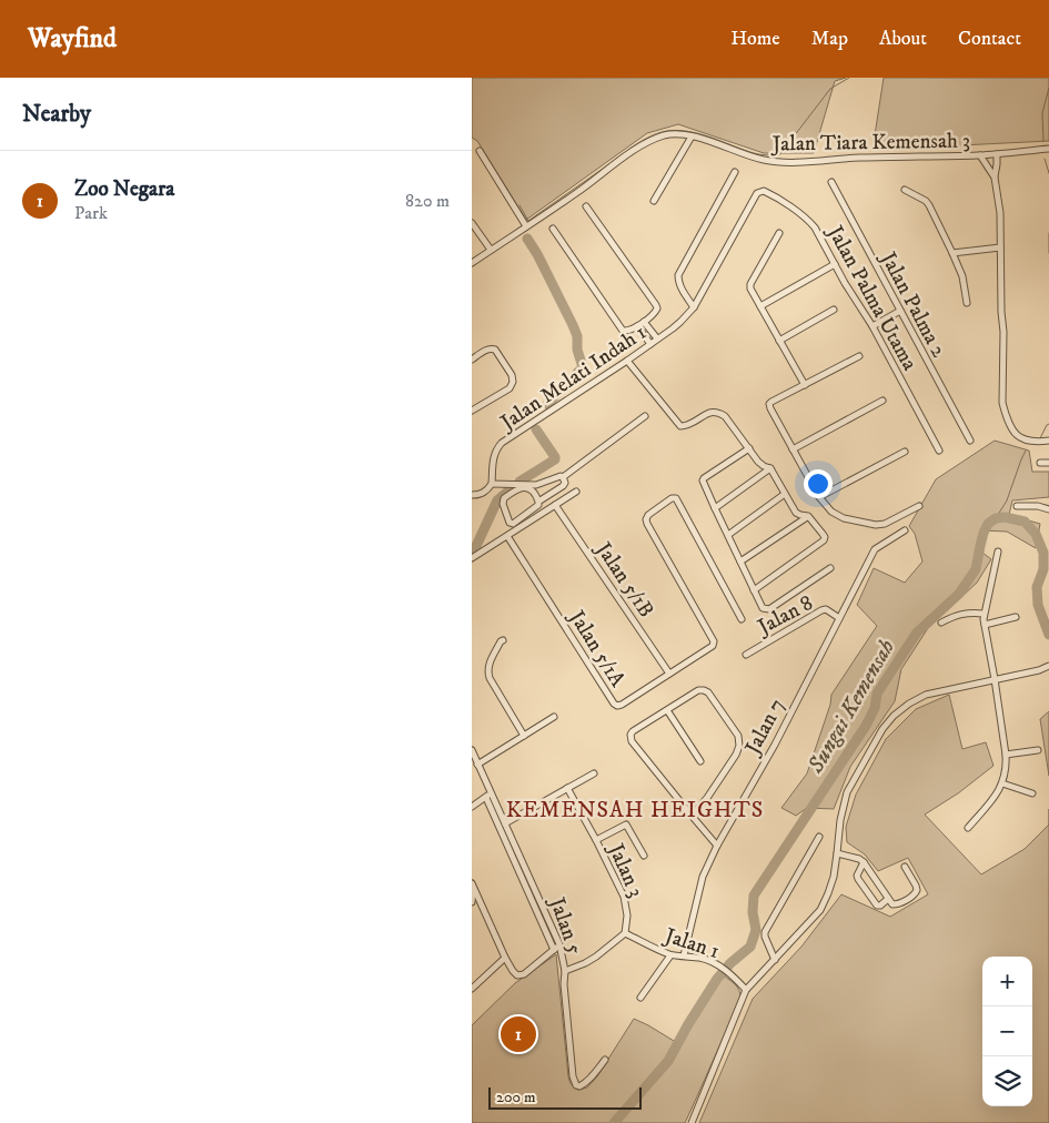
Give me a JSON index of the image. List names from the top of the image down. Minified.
{"streets":{"street":["Jalan Tiara Kemensah 3","Jalan Palma Utama","Jalan Palma 2","Jalan Melati Indah 1","Jalan 5/1B","Jalan 8","Jalan 5/1A","Jalan 7","Jalan 3","Jalan 5","Jalan 1"]},"crossings":[["Jalan Palma Utama","Jalan Melati Indah 1"],["Jalan 5/1B","Jalan 5/1A"],["Jalan 8","Jalan 7"],["Jalan 7","Jalan 1"],["Jalan 3","Jalan 1"]],"districts":["KEMENSAH HEIGHTS"],"water":["Sungai Kemensah"],"scale_bar":"200 m","page":{"header":"Wayfind","nav":["Home","Map","About","Contact"],"heading":"Nearby","list":[{"mark":"1","name":"Zoo Negara","note":"Park","value":"820 m"}],"map_buttons":["+","−"],"pins":"1","scale":"200 m"}}
